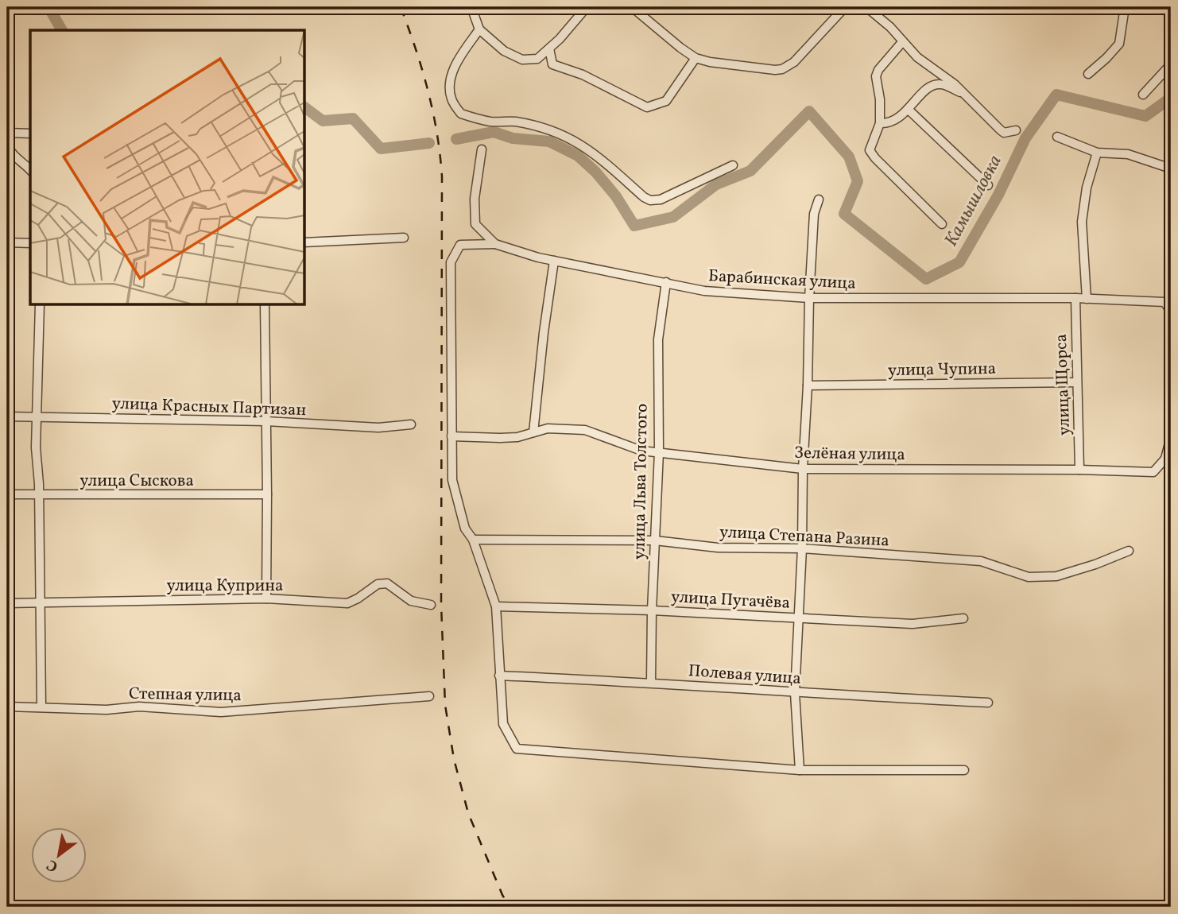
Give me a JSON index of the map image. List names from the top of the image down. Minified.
{"streets":{"street":["Барабинская улица","улица Чупина","улица Щорса","улица Красных Партизан","Зелёная улица","улица Сыскова","улица Льва Толстого","улица Степана Разина","улица Куприна","улица Пугачёва","Полевая улица","Степная улица"]},"crossings":[["Барабинская улица","улица Щорса"],["Барабинская улица","улица Льва Толстого"],["улица Чупина","улица Щорса"],["улица Щорса","Зелёная улица"],["Зелёная улица","улица Льва Толстого"],["улица Льва Толстого","улица Степана Разина"],["улица Льва Толстого","улица Пугачёва"],["улица Льва Толстого","Полевая улица"]],"water":["Камышловка"],"north":"bottom left"}
